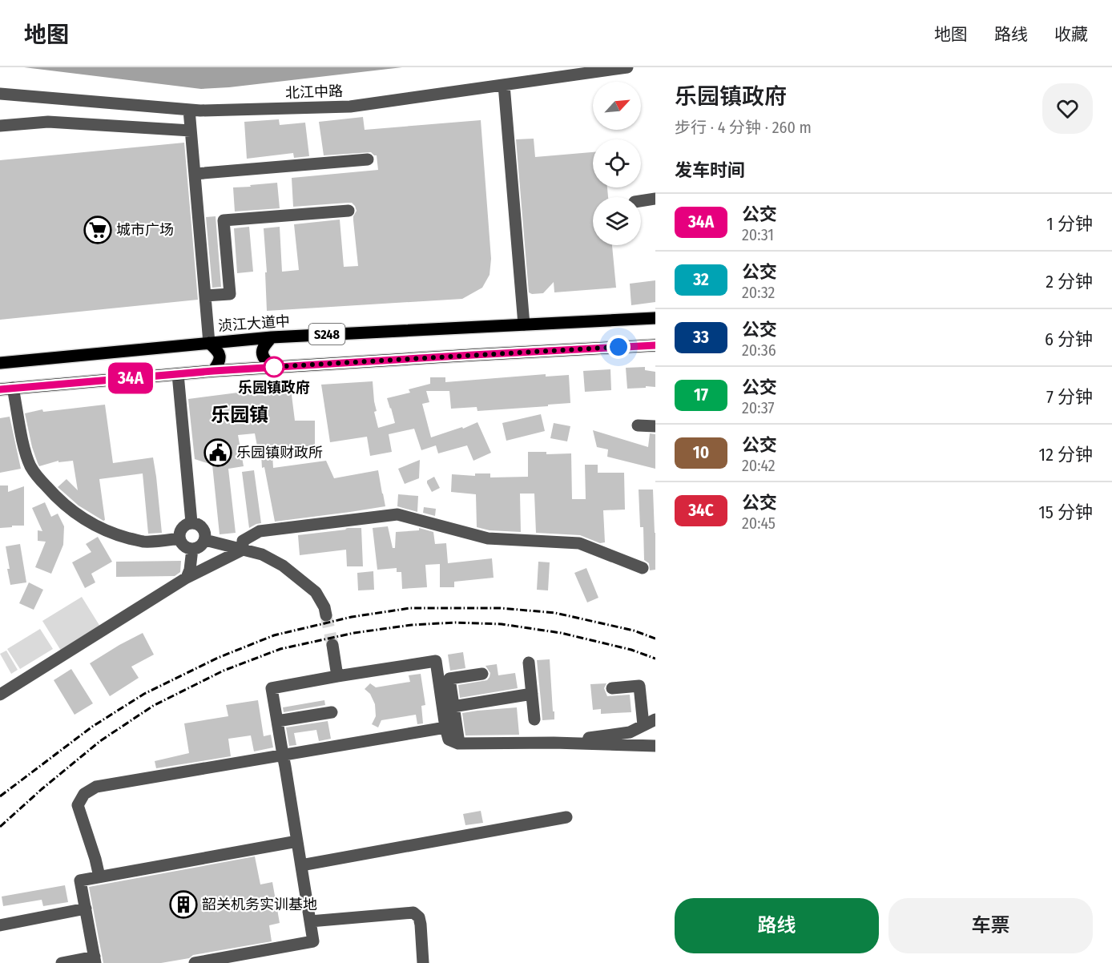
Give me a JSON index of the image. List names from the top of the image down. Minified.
{"streets":{"main road":["浈江大道中","S248"],"street":["北江中路"]},"districts":["乐园镇"],"places":{"supermarket":["城市广场"],"other":["乐园镇政府"],"public building":["乐园镇财政所"],"building":["韶关机务实训基地"]},"lines":["bus line 34A"],"north":"top right","page":{"header":"地图","nav":["地图","路线","收藏"],"on_map":"34A","heading":[["乐园镇政府","步行 · 4 分钟 · 260 m"],"发车时间"],"list":[{"mark":"34A","name":"公交","note":"20:31","value":"1 分钟"},{"mark":"32","name":"公交","note":"20:32","value":"2 分钟"},{"mark":"33","name":"公交","note":"20:36","value":"6 分钟"},{"mark":"17","name":"公交","note":"20:37","value":"7 分钟"},{"mark":"10","name":"公交","note":"20:42","value":"12 分钟"},{"mark":"34C","name":"公交","note":"20:45","value":"15 分钟"}],"buttons":["路线","车票"]}}
